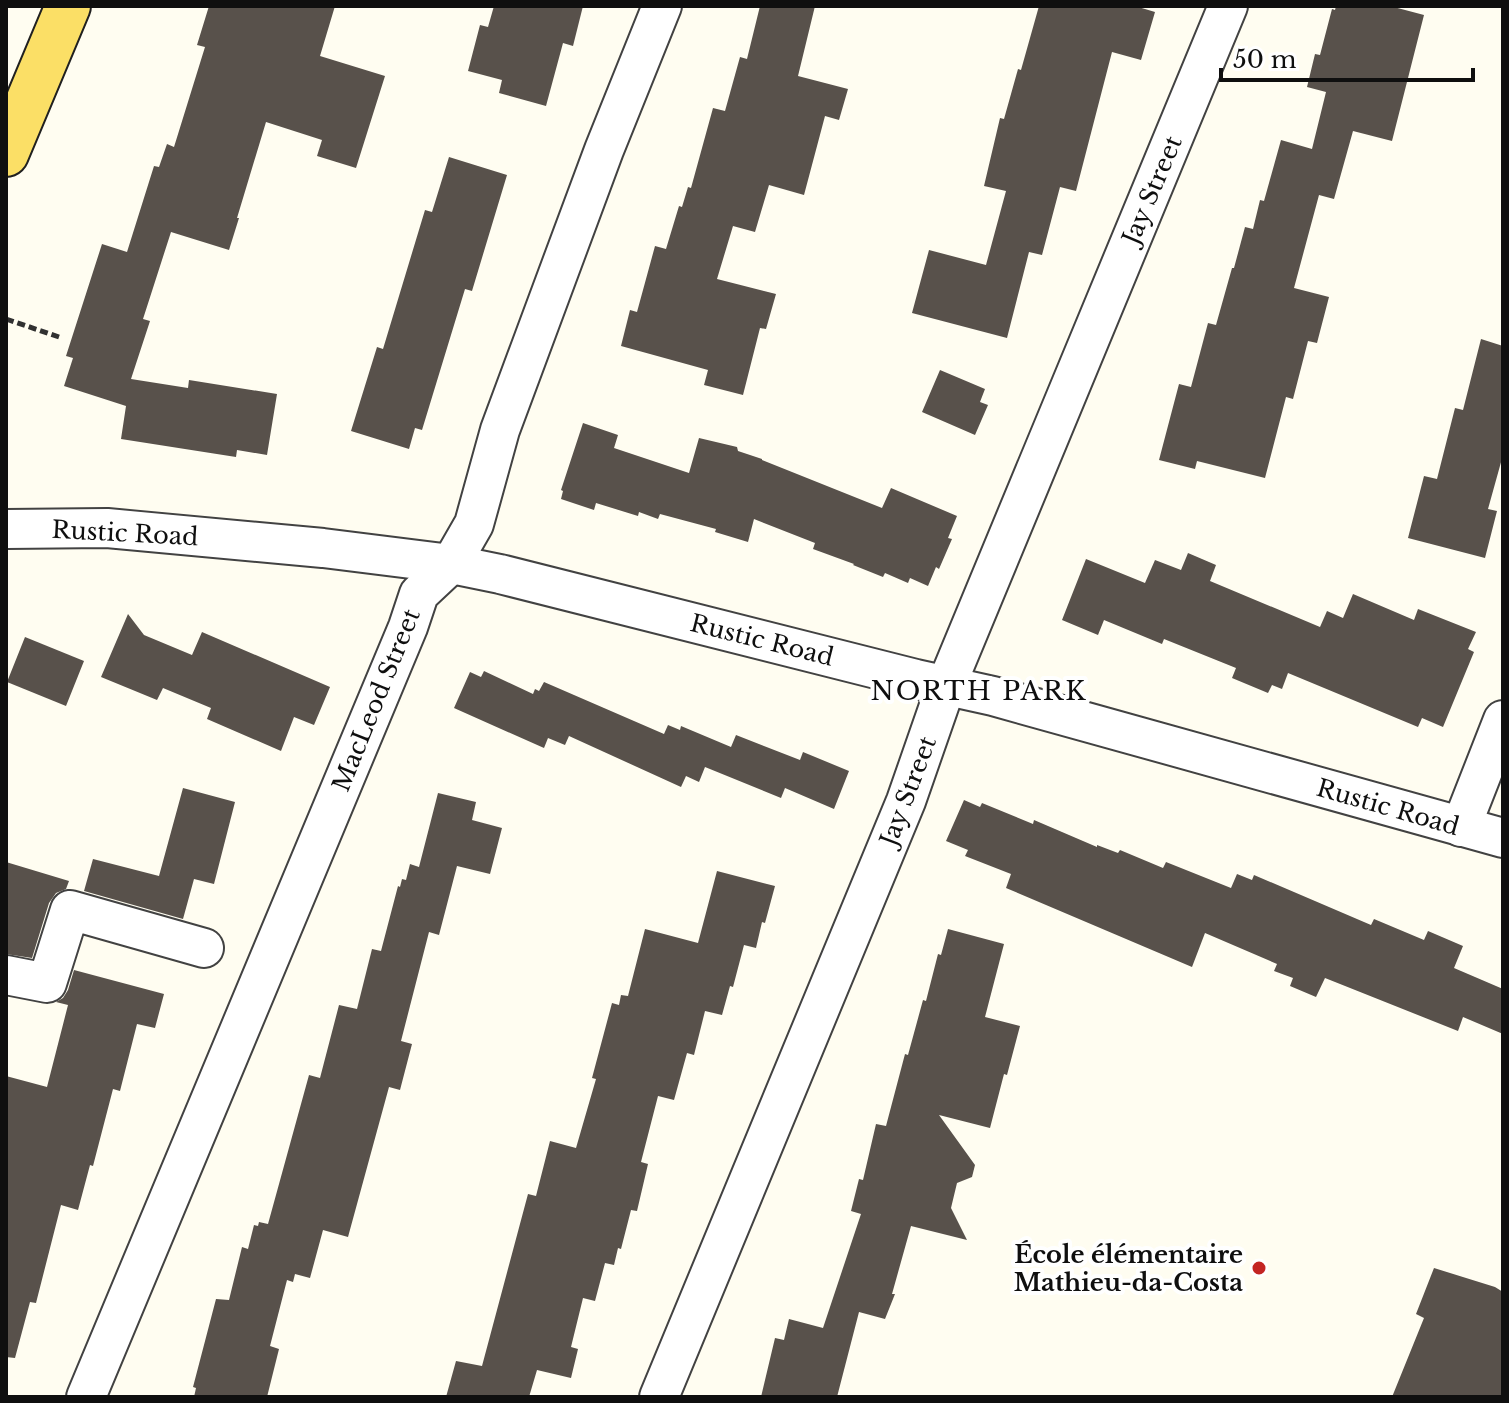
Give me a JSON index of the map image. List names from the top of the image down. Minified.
{"streets":{"street":["Jay Street","Rustic Road","MacLeod Street"]},"crossings":[["Jay Street","Rustic Road"],["Rustic Road","MacLeod Street"]],"districts":["NORTH PARK"],"places":["École élémentaire Mathieu-da-Costa"],"scale_bar":"50 m"}
